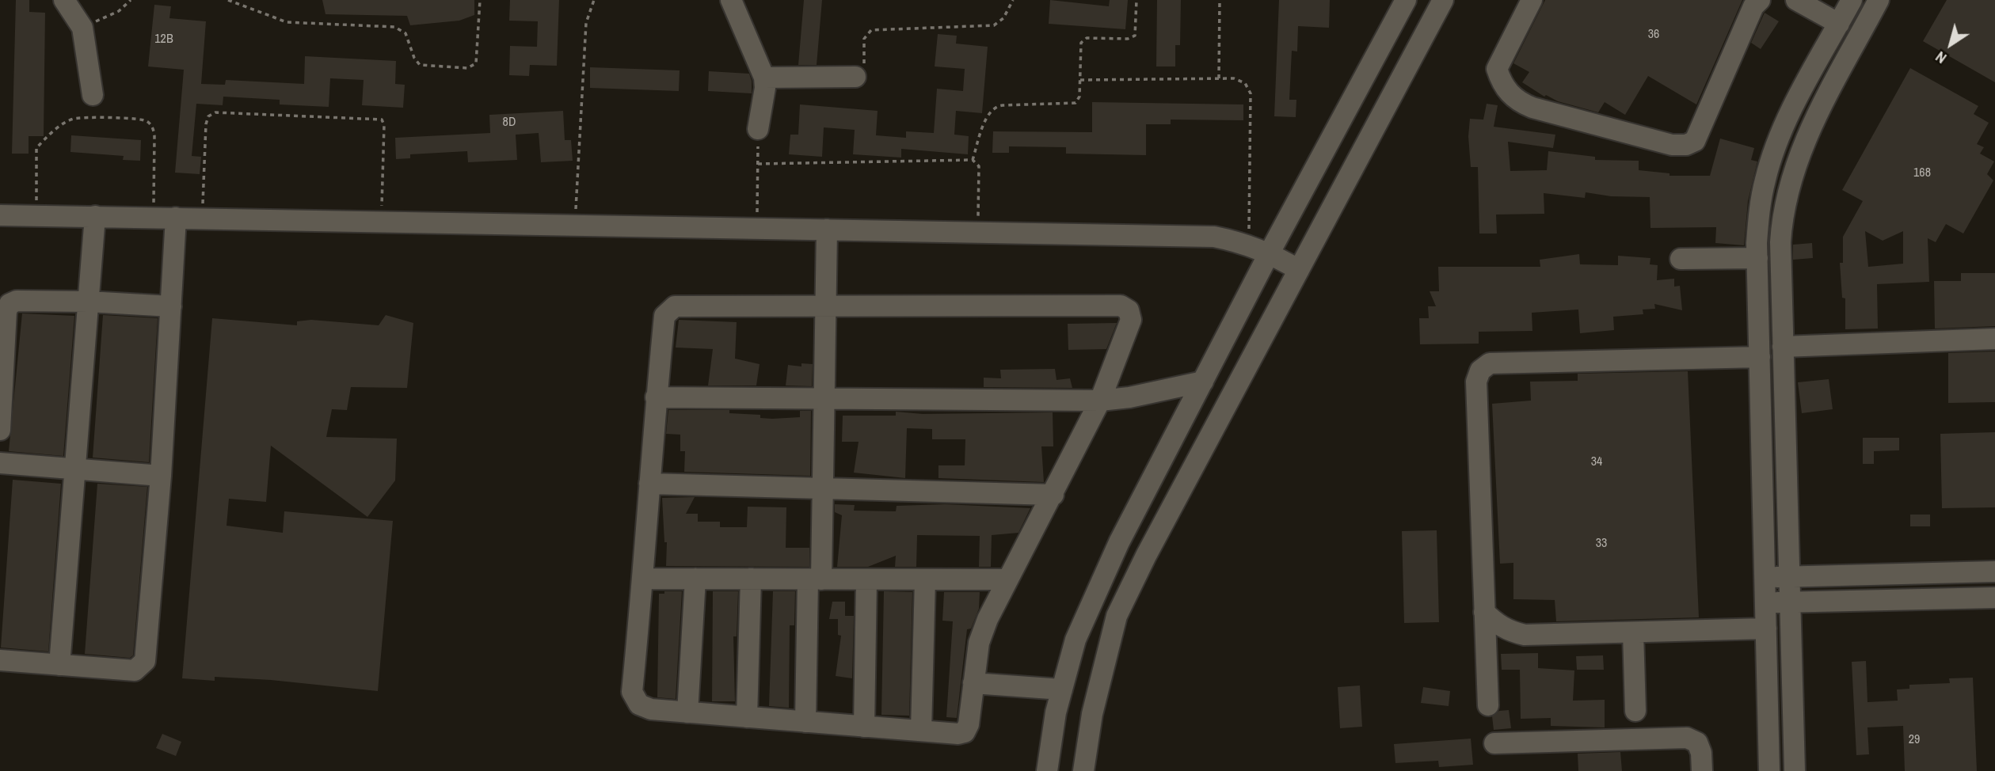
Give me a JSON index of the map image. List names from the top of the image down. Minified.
{"house_numbers":["36","12B","8D","168","34","33","29"],"north":"bottom left"}
